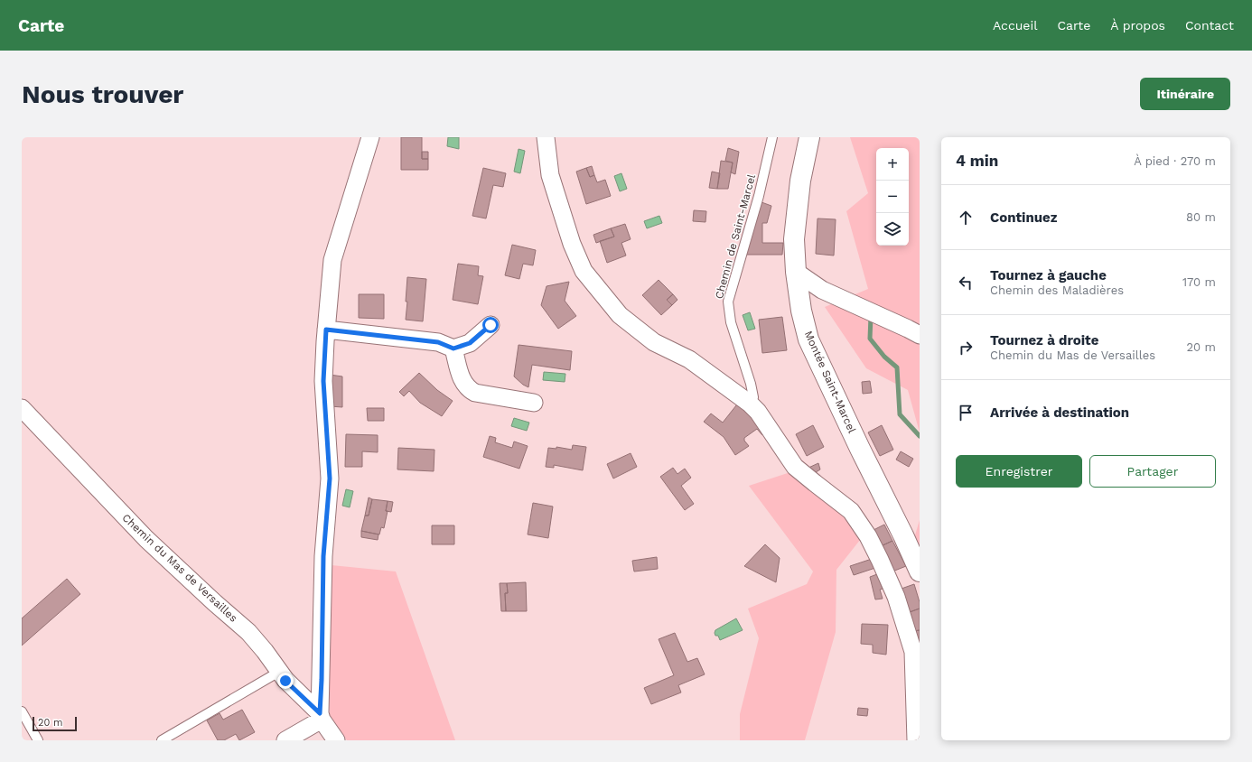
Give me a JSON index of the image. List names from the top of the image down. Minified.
{"streets":{"main road":["Montée Saint-Marcel"],"street":["Chemin du Mas de Versailles"],"lane":["Chemin de Saint-Marcel"]},"scale_bar":"20 m","page":{"header":"Carte","nav":["Accueil","Carte","À propos","Contact"],"buttons":["Itinéraire",["Enregistrer","Partager"]],"title":"Nous trouver","heading":["4 min","À pied · 270 m"],"map_buttons":["+","−"],"list":[["Continuez","80 m"],["Tournez à gauche","Chemin des Maladières","170 m"],["Tournez à droite","Chemin du Mas de Versailles","20 m"],"Arrivée à destination"],"scale":"20 m"}}
